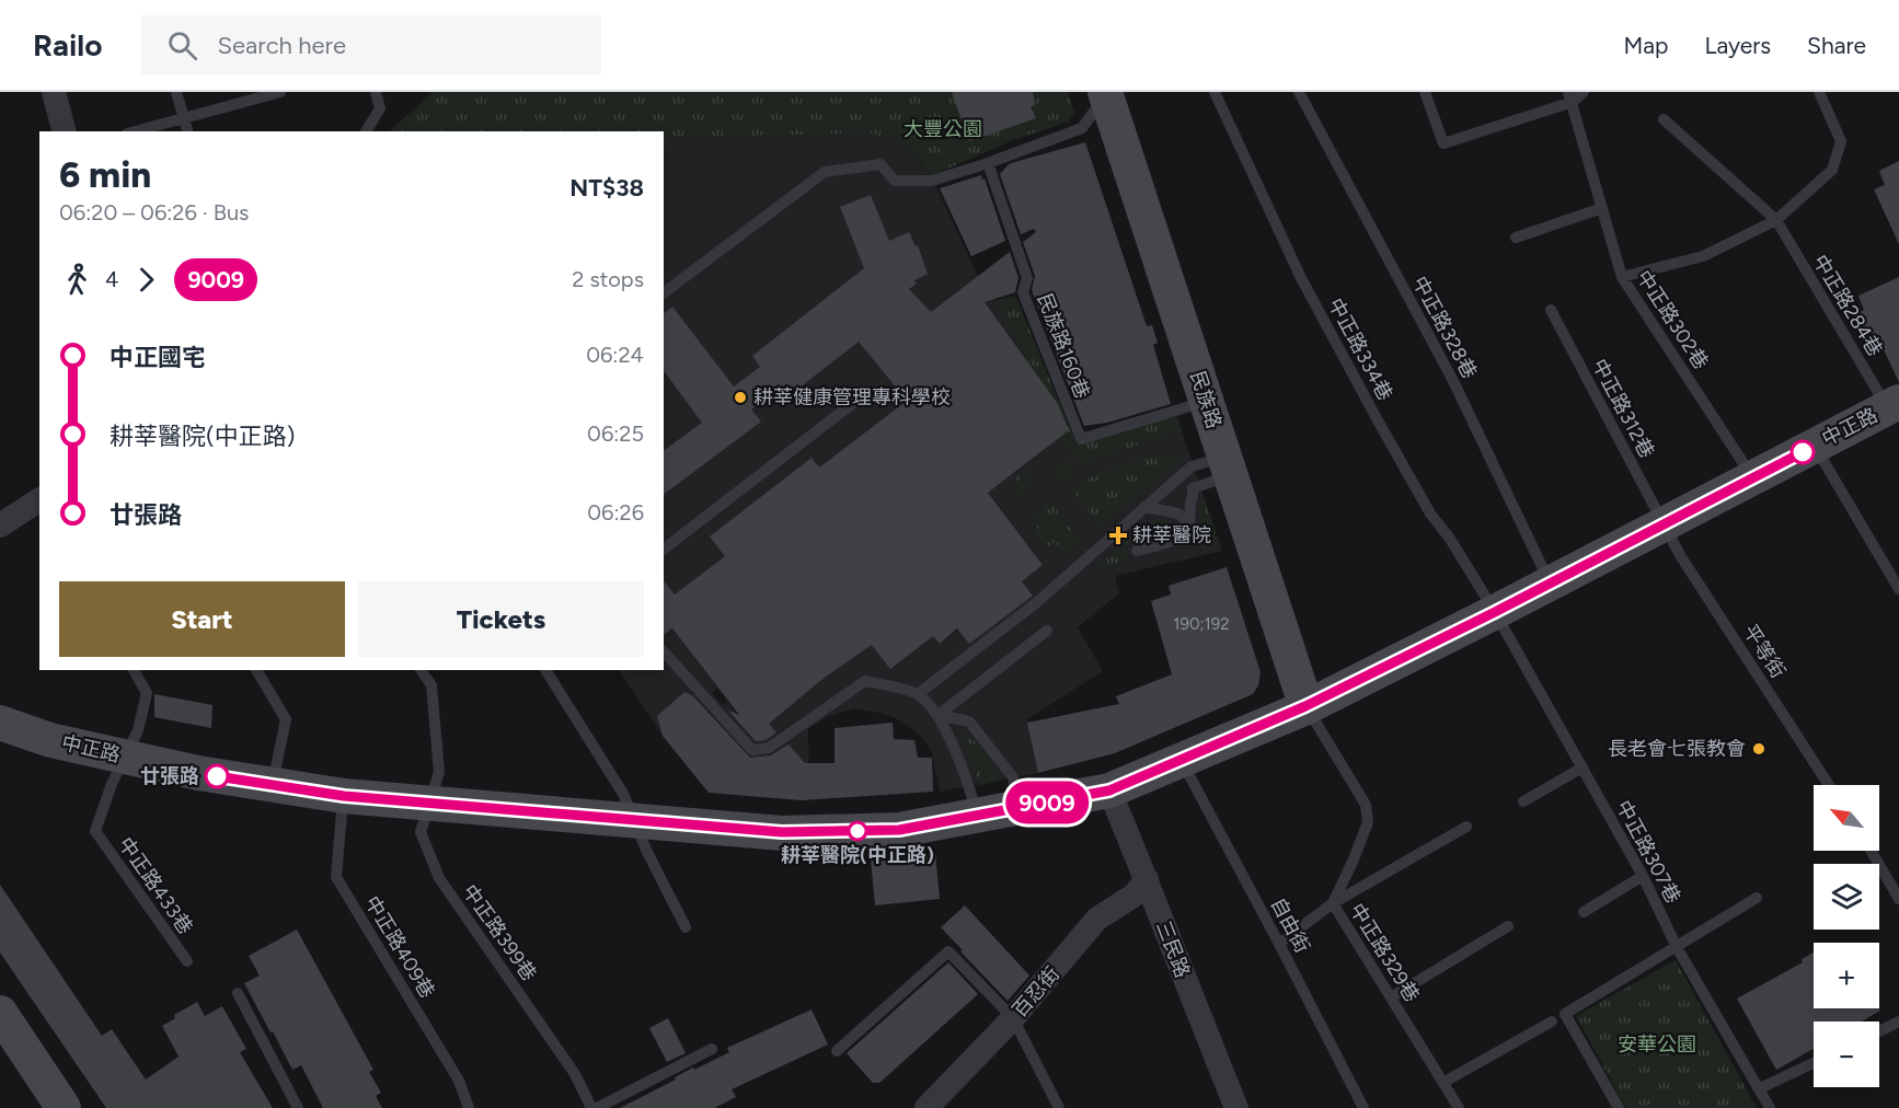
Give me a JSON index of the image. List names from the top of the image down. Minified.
{"streets":{"street":["民族路","中正路","三民路","百忍街"],"lane":["中正路284巷","中正路302巷","中正路328巷","民族路160巷","中正路334巷","中正路312巷","平等街","中正路307巷","中正路433巷","自由街","中正路399巷","中正路409巷","中正路329巷"]},"crossings":[["中正路284巷","中正路"],["中正路302巷","中正路"],["中正路328巷","中正路"],["民族路160巷","民族路"],["中正路334巷","中正路"],["中正路334巷","中正路307巷"],["民族路","中正路"],["民族路","中正路329巷"],["中正路312巷","中正路"],["中正路312巷","平等街"],["中正路","平等街"],["中正路","中正路307巷"],["中正路","中正路433巷"],["中正路","自由街"],["中正路","中正路399巷"],["中正路","中正路409巷"],["中正路","三民路"],["中正路","中正路329巷"],["三民路","百忍街"]],"parks":["大豐公園","安華公園"],"places":{"other":["耕莘健康管理專科學校","長老會七張教會","廿張路","耕莘醫院(中正路)"],"health":["耕莘醫院"]},"lines":["bus line 9009"],"house_numbers":["190;192"],"north":"top left","page":{"header":"Railo","search":"Search here","nav":["Map","Layers","Share"],"on_map":"9009","heading":["6 min","06:20 – 06:26 · Bus","NT$38"],"legs":["4","9009","2 stops"],"list":[{"name":"中正國宅","value":"06:24"},{"name":"耕莘醫院(中正路)","value":"06:25"},{"name":"廿張路","value":"06:26"}],"buttons":["Start","Tickets"],"map_buttons":["+","−"]}}
